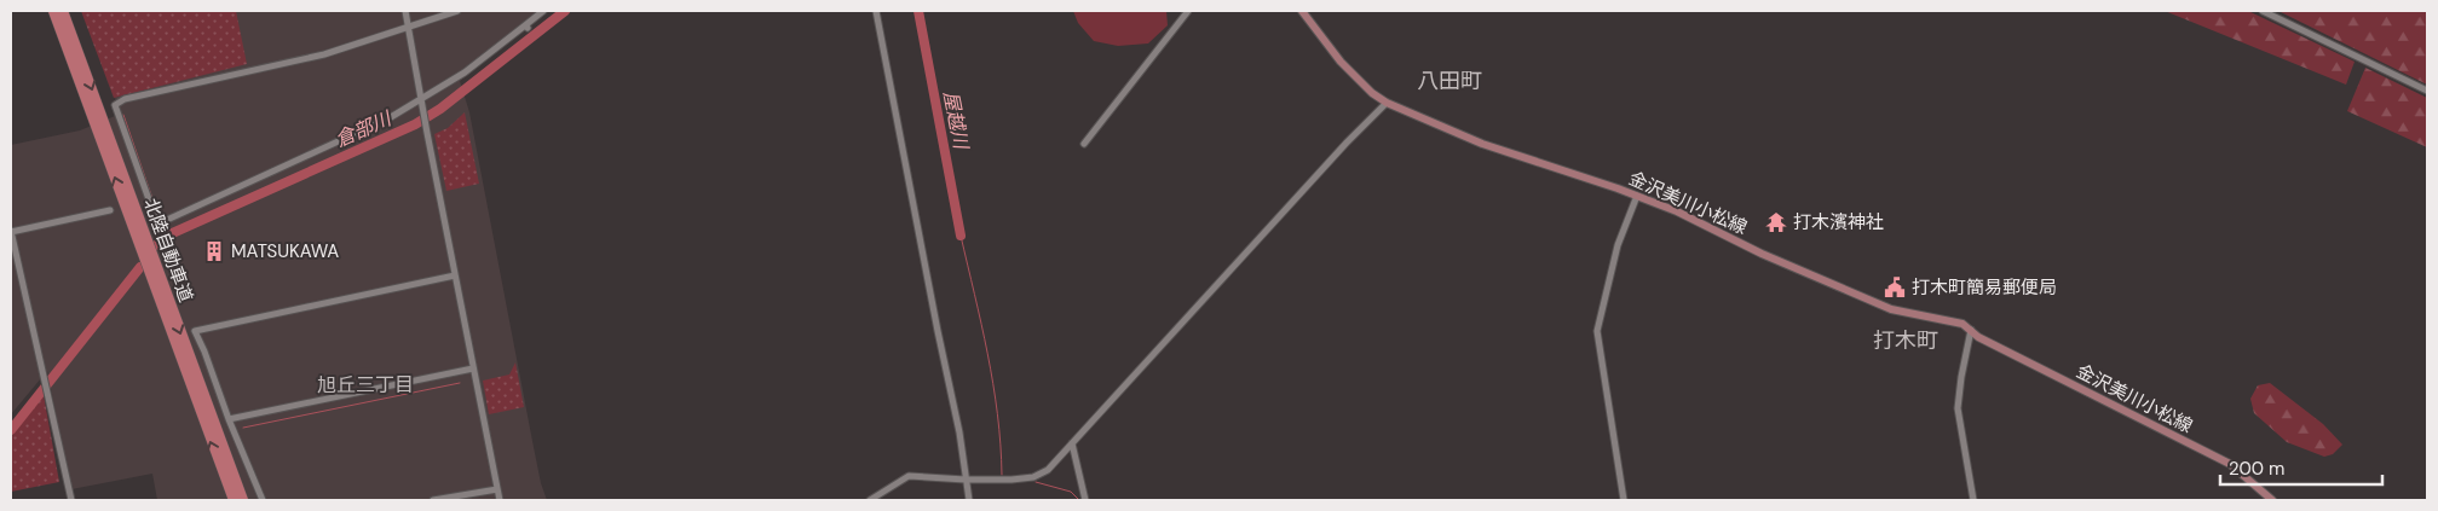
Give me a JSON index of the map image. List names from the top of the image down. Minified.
{"streets":{"highway":["北陸自動車道"],"main road":["金沢美川小松線"]},"districts":["八田町","打木町","旭丘三丁目"],"water":["屋越川","倉部川"],"places":{"temple":["打木濱神社"],"building":["MATSUKAWA"],"public building":["打木町簡易郵便局"]},"scale_bar":"200 m"}
